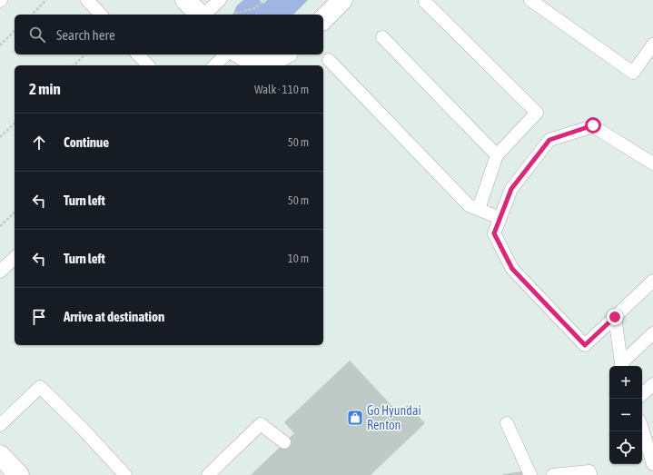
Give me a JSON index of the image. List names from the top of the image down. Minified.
{"places":{"shop":["Go Hyundai Renton"]},"page":{"search":"Search here","heading":["2 min","Walk · 110 m"],"list":[["Continue","50 m"],["Turn left","50 m"],["Turn left","10 m"],"Arrive at destination"],"map_buttons":["+","−"]}}
